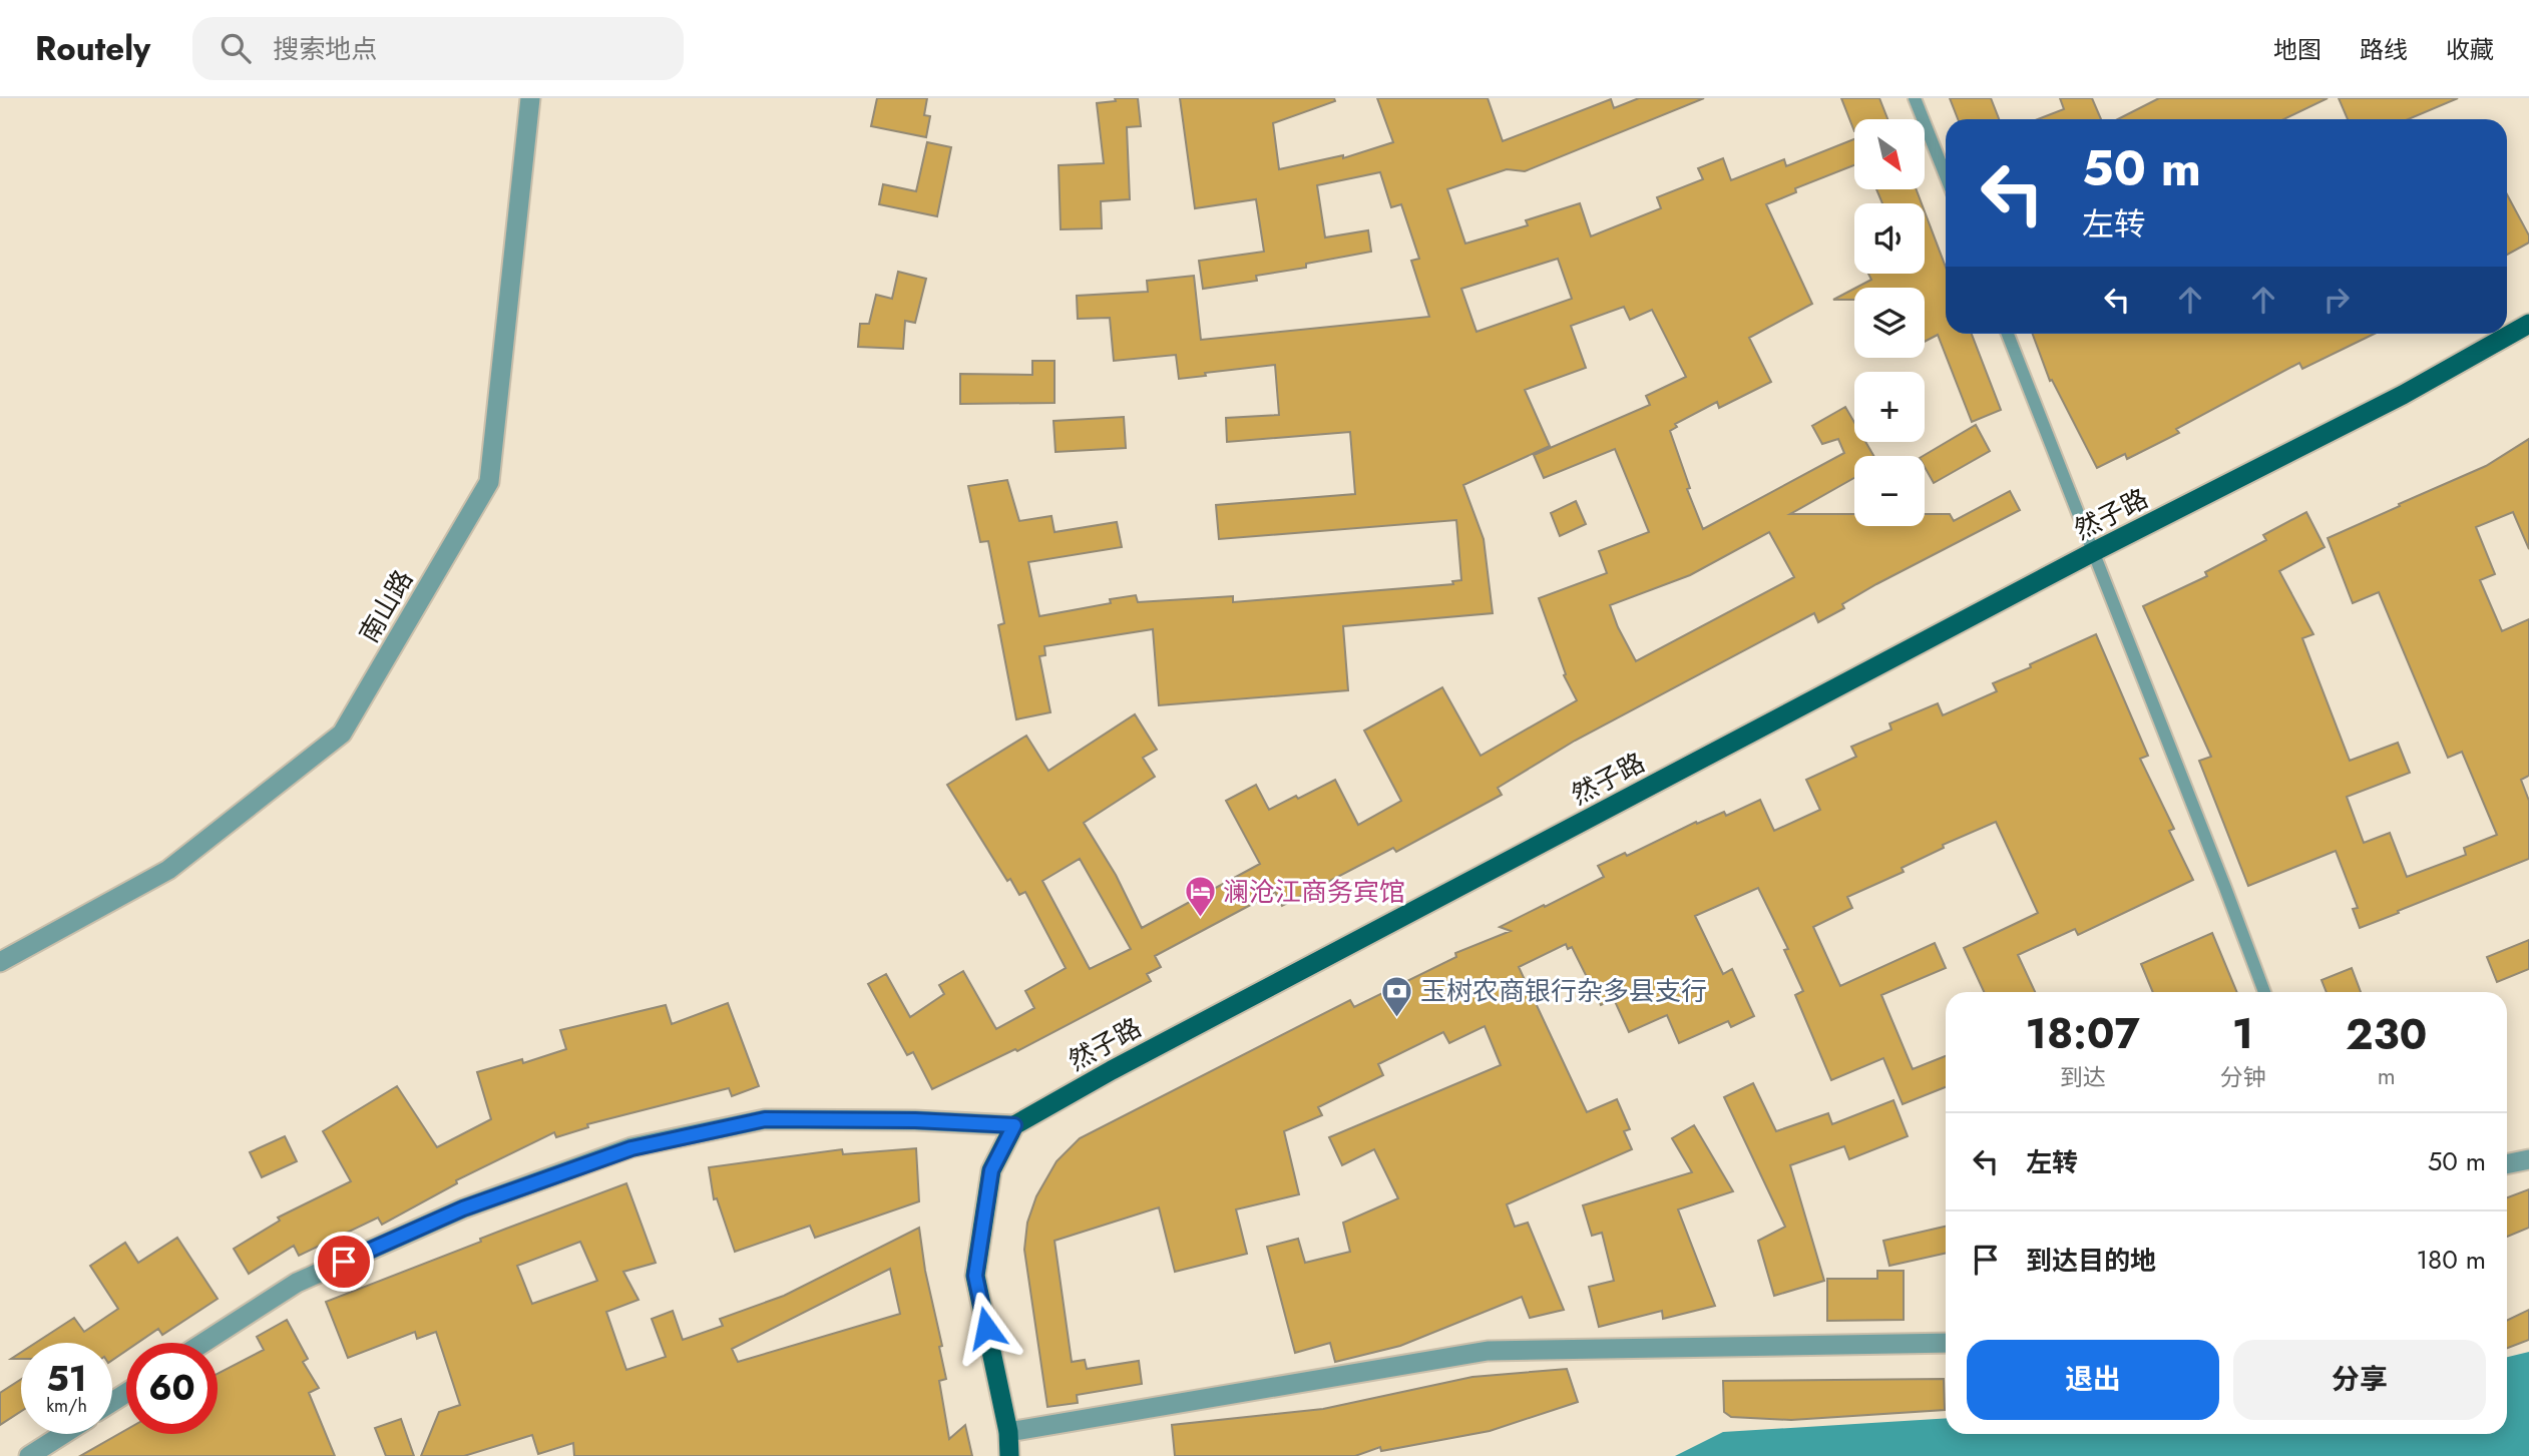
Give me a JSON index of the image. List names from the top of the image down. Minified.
{"streets":{"main road":["然子路"],"street":["南山路"]},"places":{"hotel":["澜沧江商务宾馆"],"bank":["玉树农商银行杂多县支行"]},"north":"bottom right","page":{"header":"Routely","search":"搜索地点","nav":["地图","路线","收藏"],"map_buttons":["+","−"],"turn":["50 m","左转"],"eta":["18:07","到达","1","分钟","230","m"],"list":[{"name":"左转","value":"50 m"},{"name":"到达目的地","value":"180 m"}],"buttons":["退出","分享"],"speed":"51 km/h","limit":"60"}}
